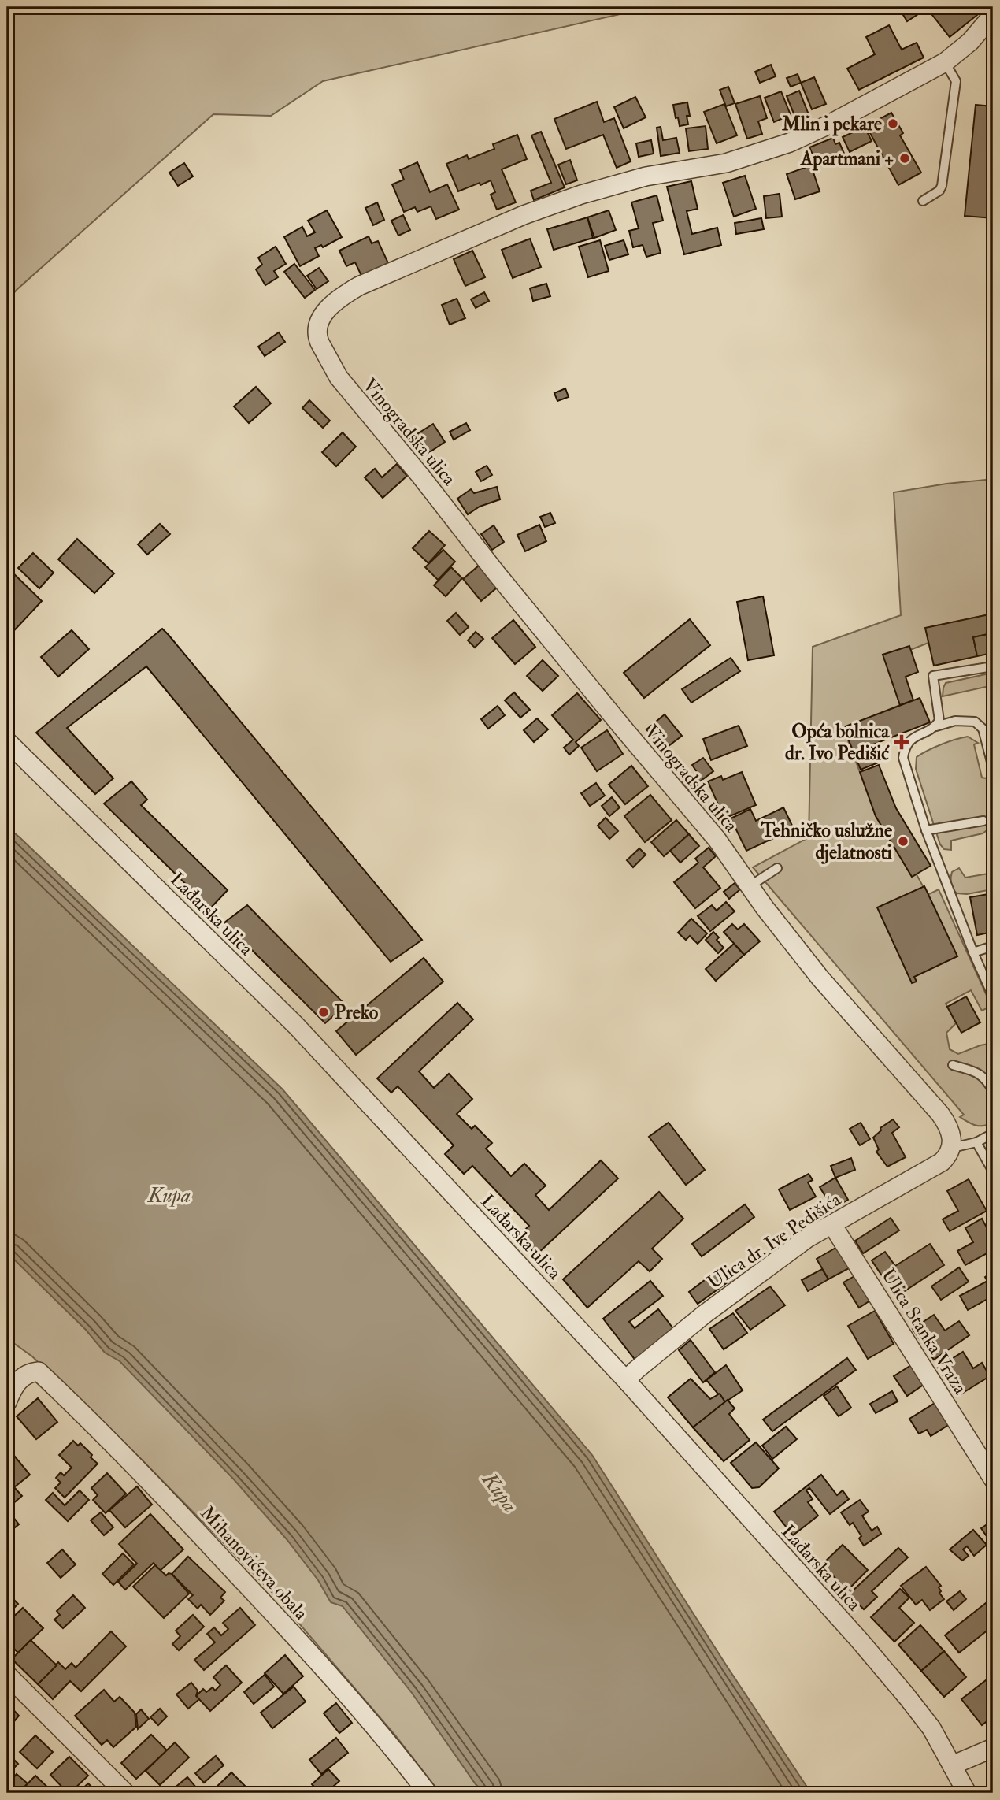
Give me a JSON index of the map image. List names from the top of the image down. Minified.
{"streets":{"street":["Vinogradska ulica","Lađarska ulica","Ulica dr. Ive Pedišića","Ulica Stanka Vraza","Mihanovićeva obala"]},"crossings":[["Vinogradska ulica","Ulica dr. Ive Pedišića"],["Lađarska ulica","Ulica dr. Ive Pedišića"]],"water":["Kupa"],"places":{"other":["Mlin i pekare","Apartmani +","Tehničko uslužne djelatnosti","Preko"],"health":["Opća bolnica dr. Ivo Pedišić"]}}
